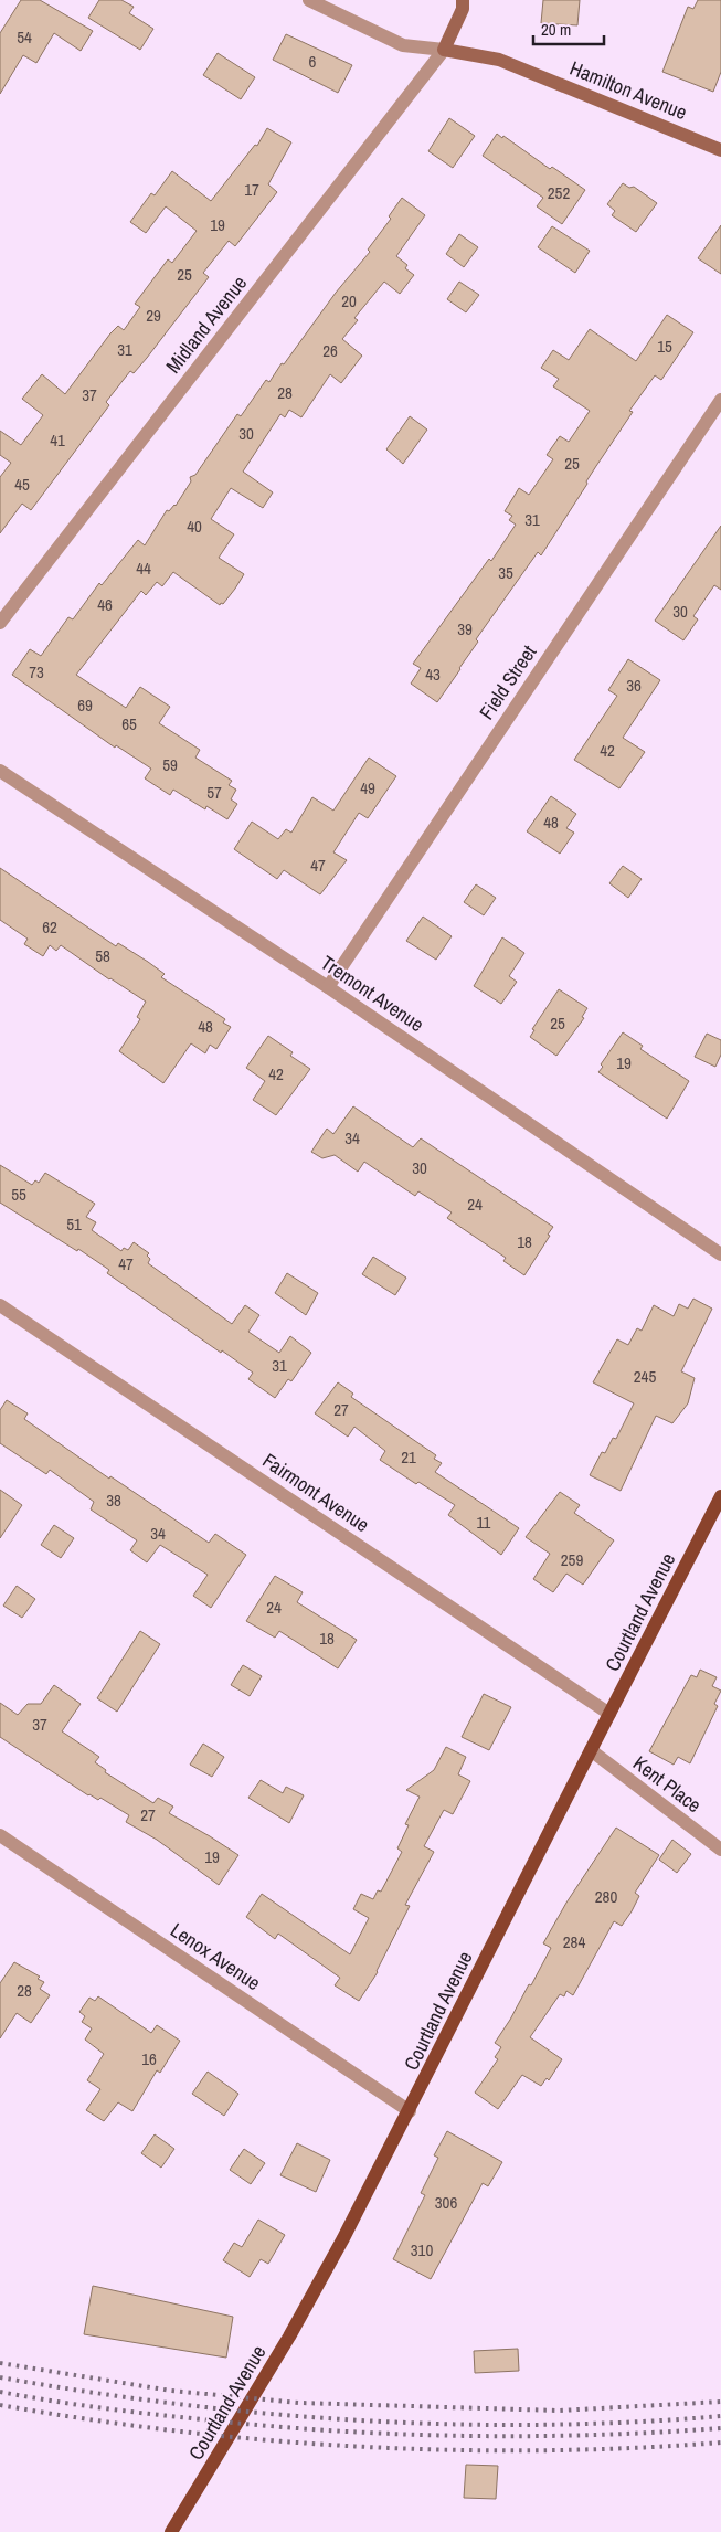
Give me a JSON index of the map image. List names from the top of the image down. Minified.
{"streets":{"main road":["Courtland Avenue"],"street":["Hamilton Avenue","Midland Avenue","Field Street","Tremont Avenue","Fairmont Avenue","Kent Place","Lenox Avenue"]},"crossings":[["Hamilton Avenue","Midland Avenue"],["Field Street","Tremont Avenue"],["Fairmont Avenue","Courtland Avenue"],["Courtland Avenue","Kent Place"],["Courtland Avenue","Lenox Avenue"]],"house_numbers":["54","6","17","252","19","25","20","29","15","31","26","28","37","30","41","25","45","31","40","44","35","46","30","39","73","43","36","69","65","42","59","49","57","48","47","62","58","25","48","19","42","34","30","55","24","51","18","47","31","245","27","21","38","11","34","259","24","18","37","27","19","280","284","28","16","306","310"],"scale_bar":"20 m"}
